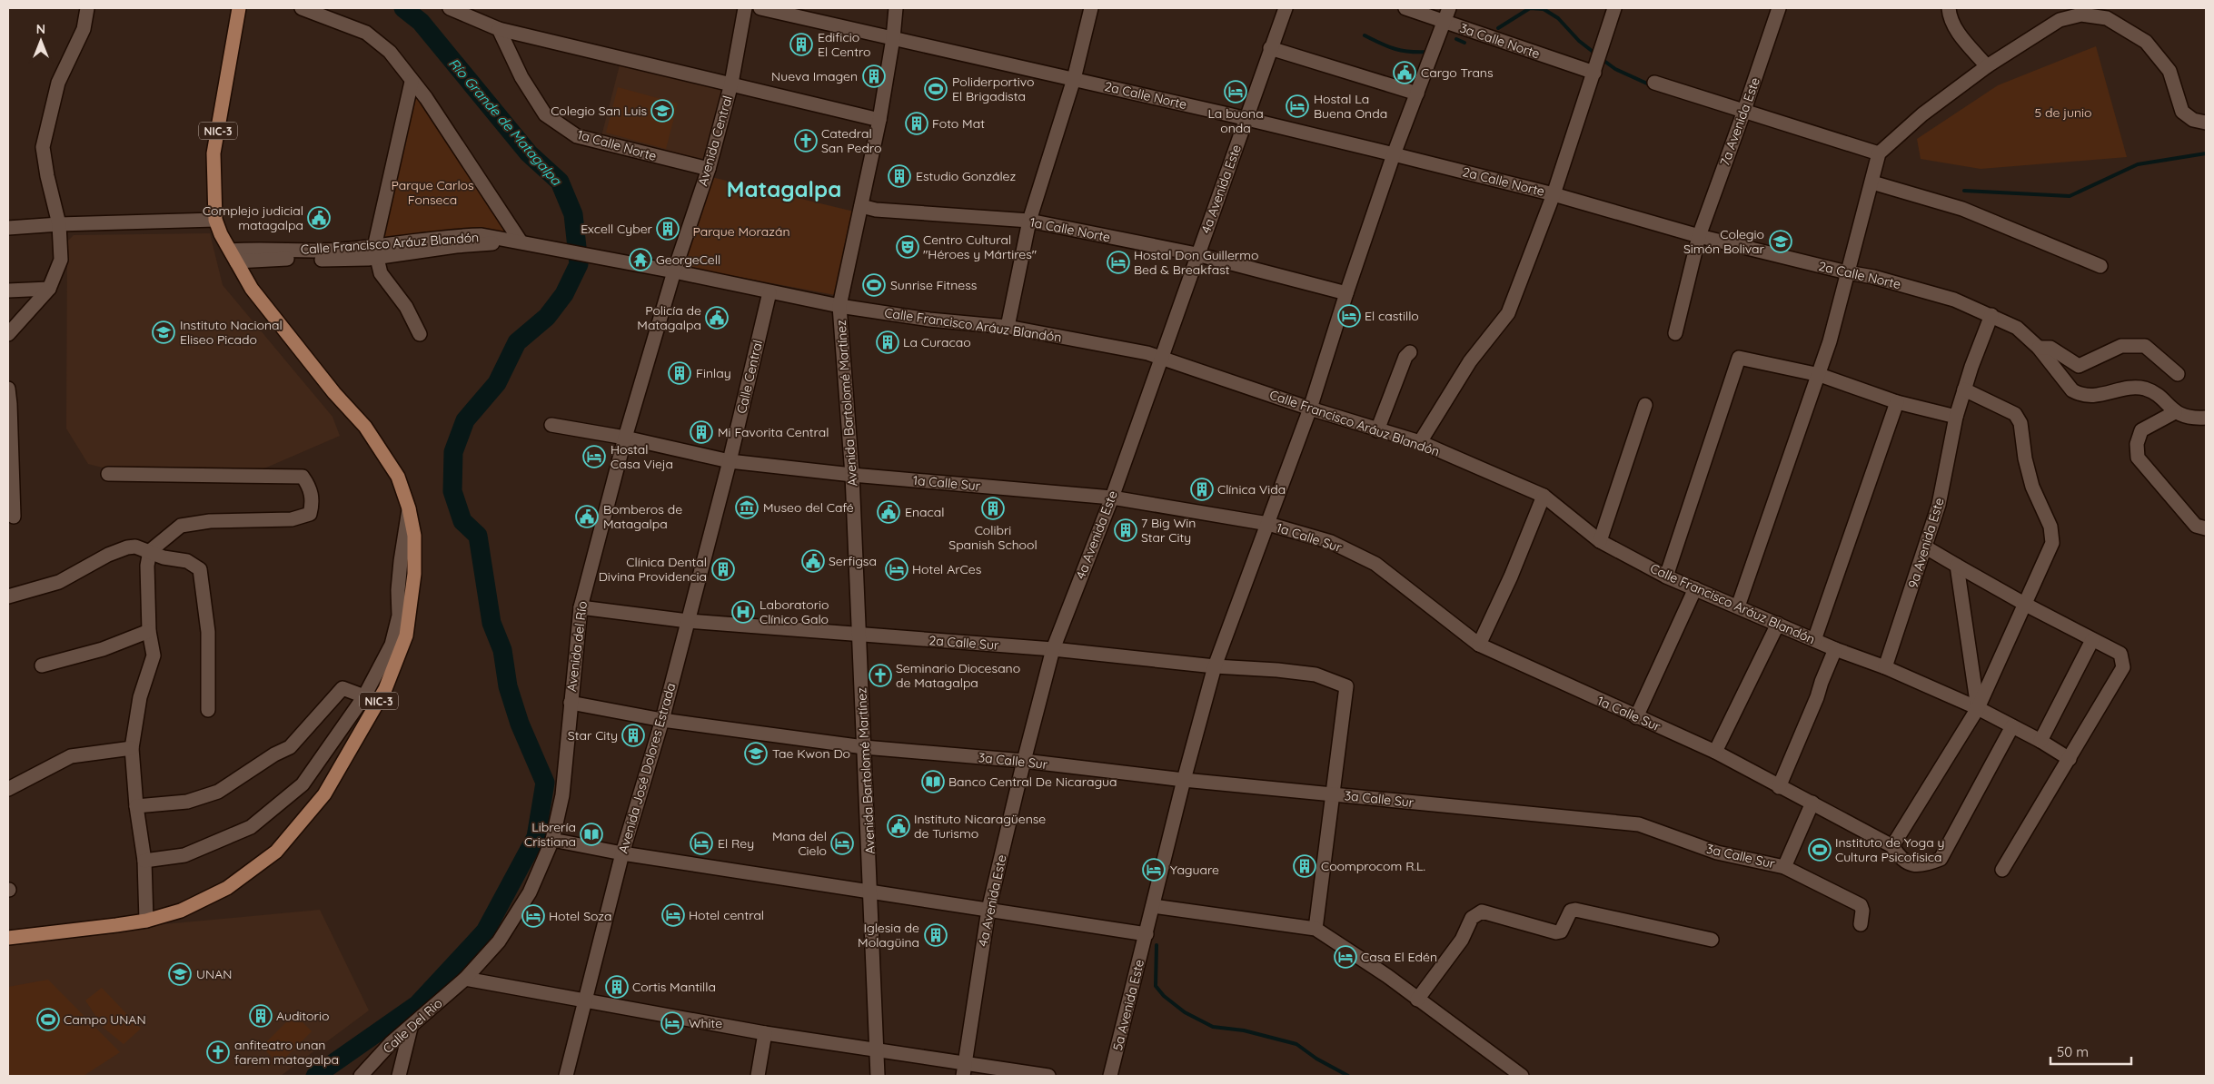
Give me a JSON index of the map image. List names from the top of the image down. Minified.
{"streets":{"main road":["NIC-3"],"street":["3a Calle Norte","2a Calle Norte","7a Avenida Este","Avenida Central","1a Calle Norte","4a Avenida Este","Calle Francisco Aráuz Blandón","Calle Central","Avenida Bartolomé Martínez","1a Calle Sur","9a Avenida Este","2a Calle Sur","Avenida del Río","3a Calle Sur","Avenida José Dolores Estrada","5a Avenida Este","Calle Del Rio"]},"crossings":[["2a Calle Norte","7a Avenida Este"],["2a Calle Norte","4a Avenida Este"],["2a Calle Norte","Avenida Bartolomé Martínez"],["2a Calle Norte","9a Avenida Este"],["2a Calle Norte","5a Avenida Este"],["NIC-3","Calle Francisco Aráuz Blandón"],["Avenida Central","1a Calle Norte"],["Avenida Central","Calle Francisco Aráuz Blandón"],["Avenida Central","Avenida del Río"],["1a Calle Norte","4a Avenida Este"],["1a Calle Norte","Avenida Bartolomé Martínez"],["1a Calle Norte","5a Avenida Este"],["4a Avenida Este","Calle Francisco Aráuz Blandón"],["4a Avenida Este","1a Calle Sur"],["4a Avenida Este","2a Calle Sur"],["4a Avenida Este","3a Calle Sur"],["Calle Francisco Aráuz Blandón","Calle Central"],["Calle Francisco Aráuz Blandón","Avenida Bartolomé Martínez"],["Calle Francisco Aráuz Blandón","1a Calle Sur"],["Calle Francisco Aráuz Blandón","9a Avenida Este"],["Calle Francisco Aráuz Blandón","Avenida del Río"],["Calle Francisco Aráuz Blandón","5a Avenida Este"],["Calle Central","1a Calle Sur"],["Calle Central","Avenida José Dolores Estrada"],["Avenida Bartolomé Martínez","1a Calle Sur"],["Avenida Bartolomé Martínez","2a Calle Sur"],["Avenida Bartolomé Martínez","3a Calle Sur"],["1a Calle Sur","Avenida del Río"],["1a Calle Sur","Avenida José Dolores Estrada"],["1a Calle Sur","5a Avenida Este"],["2a Calle Sur","Avenida del Río"],["2a Calle Sur","3a Calle Sur"],["2a Calle Sur","Avenida José Dolores Estrada"],["2a Calle Sur","5a Avenida Este"],["Avenida del Río","3a Calle Sur"],["Avenida del Río","Calle Del Rio"],["3a Calle Sur","Avenida José Dolores Estrada"],["3a Calle Sur","5a Avenida Este"]],"districts":["Matagalpa"],"water":["Río Grande de Matagalpa"],"parks":["5 de junio","Parque Carlos Fonseca","Parque Morazán"],"places":{"building":["Edificio El Centro","Nueva Imagen","Foto Mat","Estudio González","Excell Cyber","La Curacao","Finlay","Mi Favorita Central","Clínica Vida","Colibri Spanish School","7 Big Win Star City","Clínica Dental Divina Providencia","Star City","Coomprocom R.L.","Iglesia de Molagüina","Cortis Mantilla","Auditorio"],"public building":["Cargo Trans","Complejo judicial matagalpa","Policía de Matagalpa","Enacal","Bomberos de Matagalpa","Serfigsa","Instituto Nicaragüense de Turismo"],"sports":["Poliderportivo El Brigadista","Sunrise Fitness","Instituto de Yoga y Cultura Psicofisica","Campo UNAN"],"hotel":["La buona onda","Hostal La Buena Onda","Hostal Don Guillermo Bed & Breakfast","El castillo","Hostal Casa Vieja","Hotel ArCes","El Rey","Mana del Cielo","Yaguare","Hotel central","Hotel Soza","Casa El Edén","White"],"school or university":["Colegio San Luis","Colegio Simón Bolivar","Instituto Nacional Eliseo Picado","Tae Kwon Do","UNAN"],"church":["Catedral San Pedro","Seminario Diocesano de Matagalpa","anfiteatro unan farem matagalpa"],"theatre":["Centro Cultural \"Héroes y Mártires\""],"temple":["GeorgeCell"],"museum":["Museo del Café"],"hospital":["Laboratorio Clínico Galo"],"library":["Banco Central De Nicaragua","Librería Cristiana"]},"scale_bar":"50 m","north":"top"}
